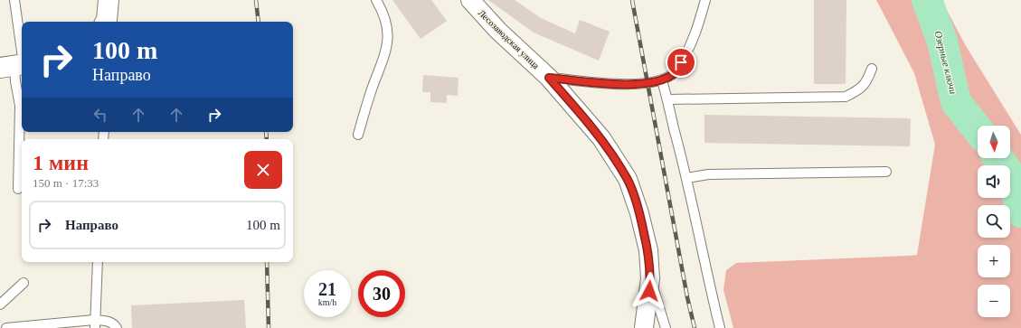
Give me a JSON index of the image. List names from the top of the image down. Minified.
{"streets":{"street":["Лесозаводская улица"]},"water":["Озерные ключи"],"north":"bottom","page":{"turn":["100 m","Направо"],"map_buttons":["+","−"],"heading":["1 мин","150 m · 17:33"],"list":[{"name":"Направо","value":"100 m"}],"speed":"21 km/h","limit":"30"}}
